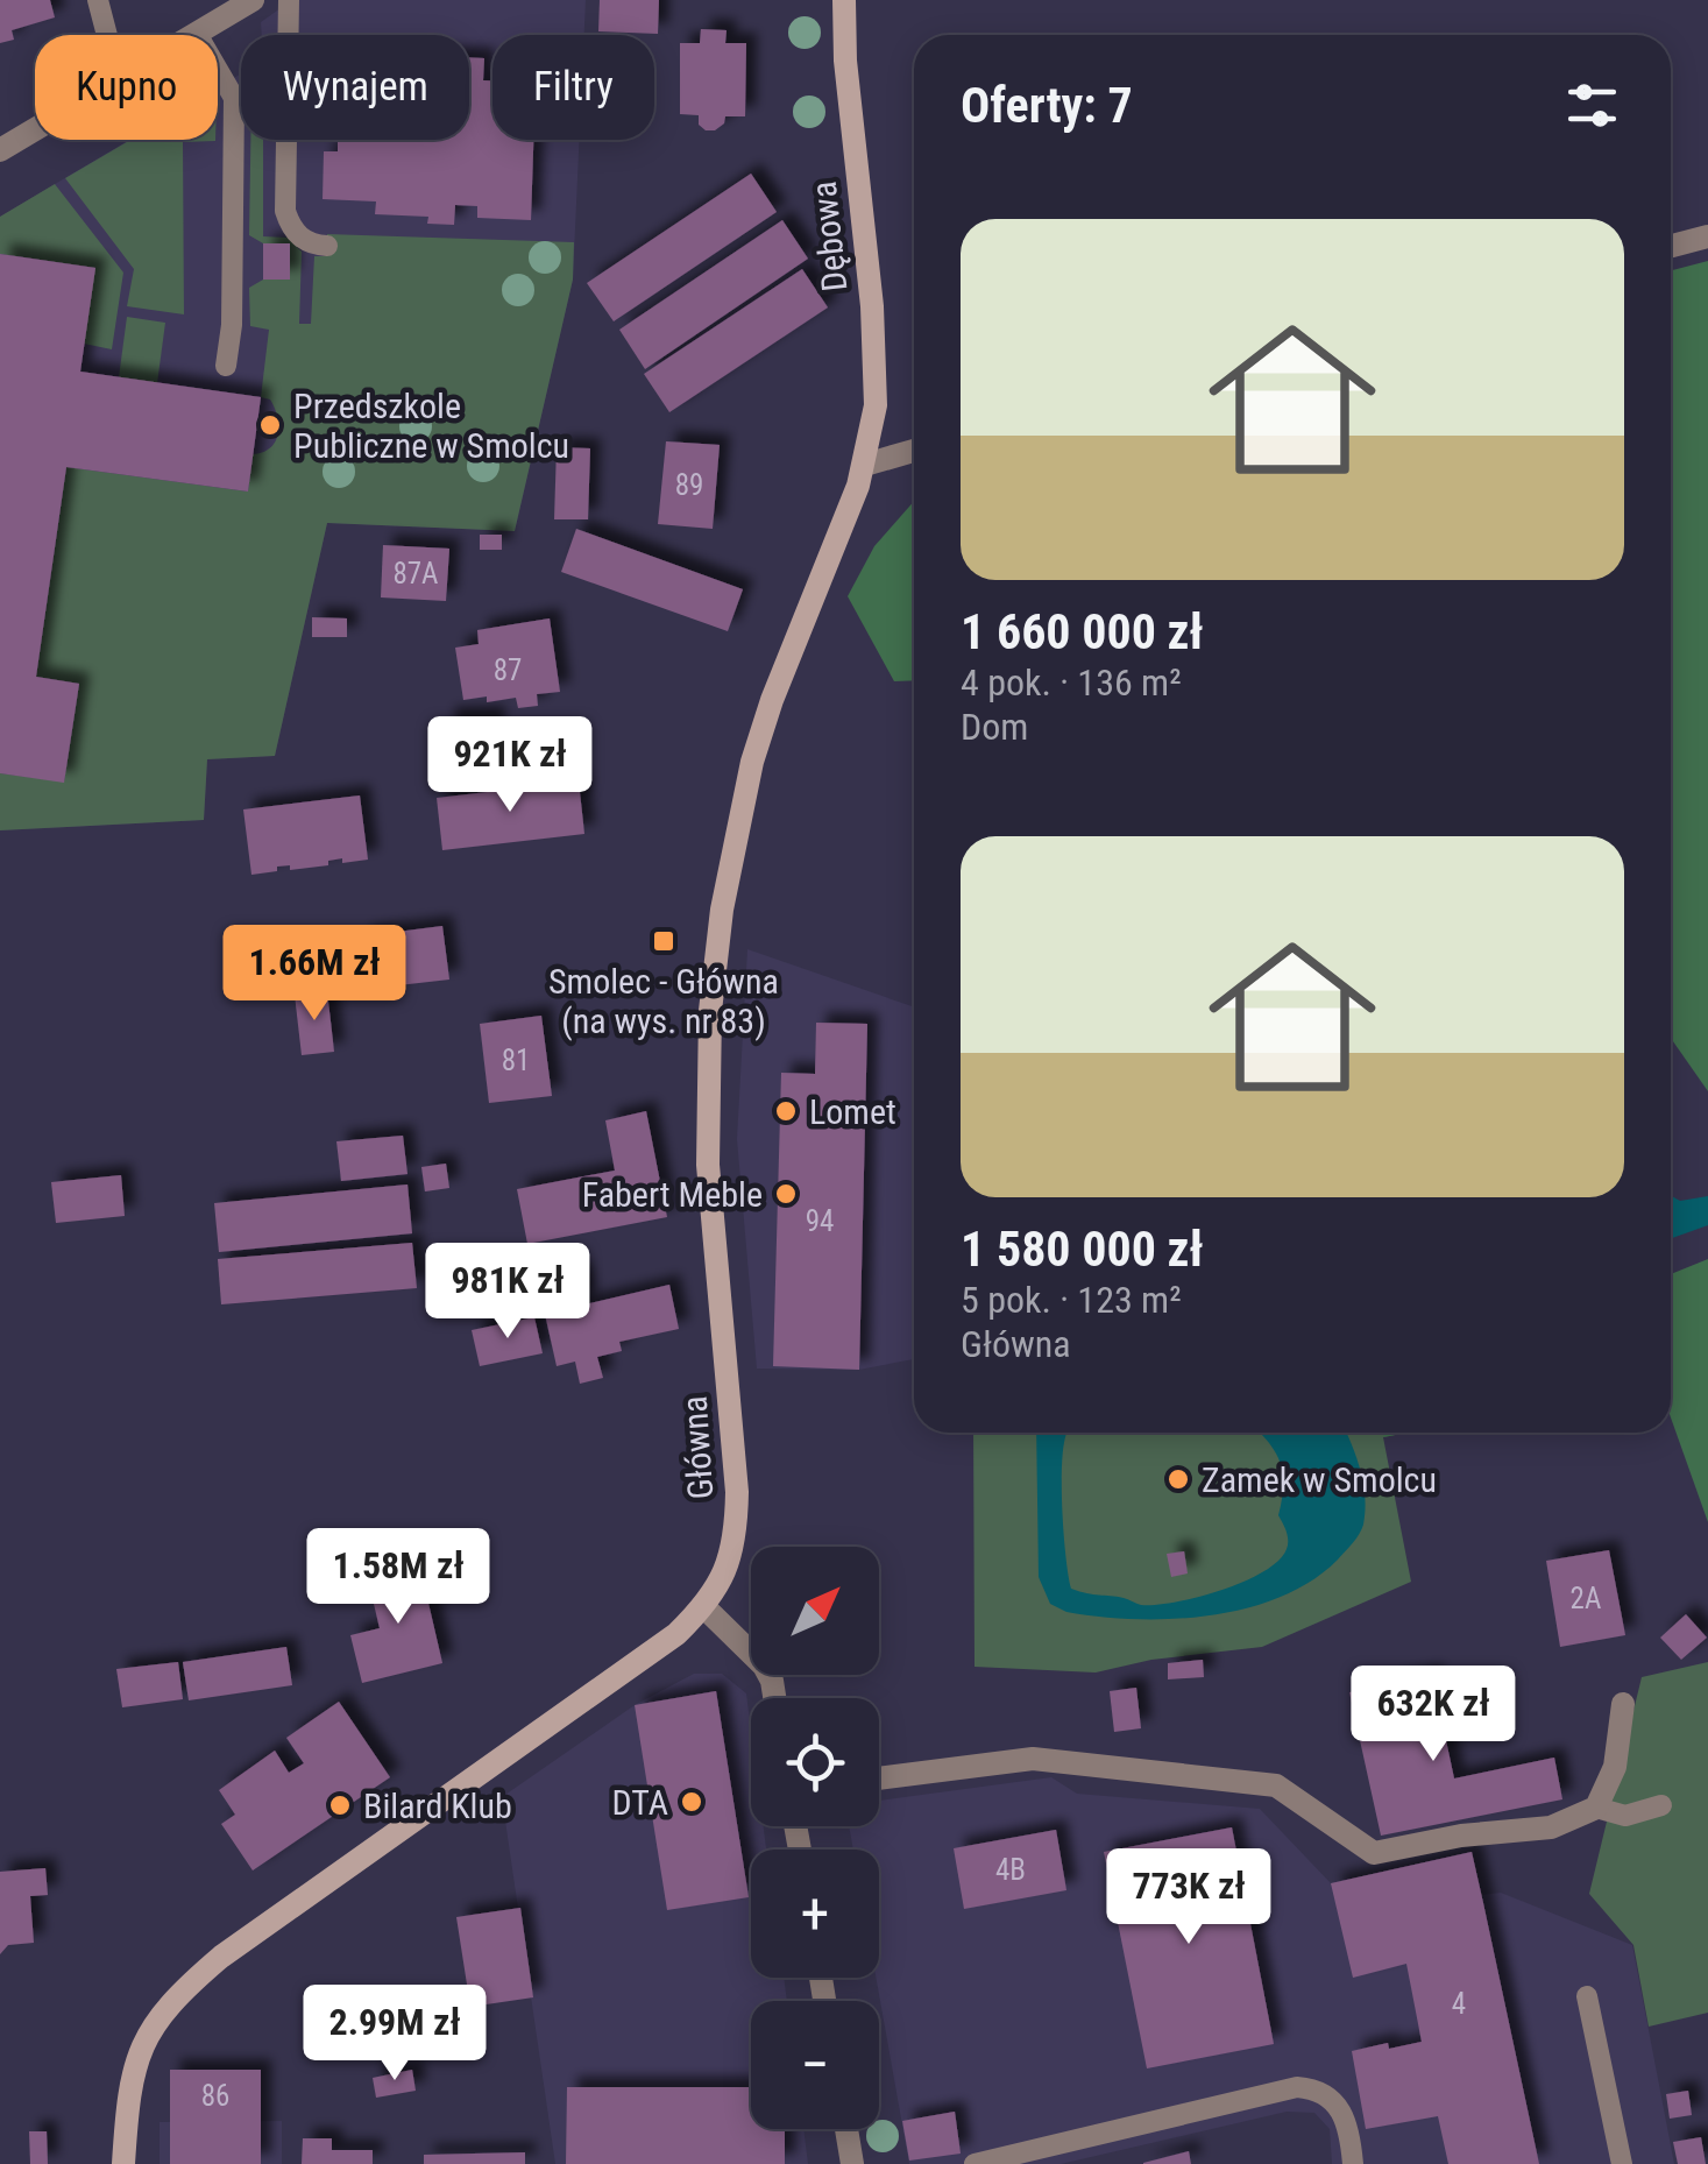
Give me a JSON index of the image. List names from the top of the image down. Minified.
{"streets":{"street":["Dębowa","Główna"]},"crossings":[["Dębowa","Główna"]],"places":{"other":["Przedszkole Publiczne w Smolcu","Lomet","Fabert Meble","Zamek w Smolcu","DTA","Bilard Klub"],"transit":["Smolec - Główna (na wys. nr 83)"]},"house_numbers":["89","87A","87","81","94","2A","4B","4","86"],"north":"top right","page":{"chip":["Kupno","Wynajem","Filtry"],"heading":"Oferty: 7","list":[{"name":"1 660 000 zł","note":"4 pok. · 136 m² · Dom"},{"name":"1 580 000 zł","note":"5 pok. · 123 m² · Główna"}],"price":["921K zł","1.66M zł","981K zł","1.58M zł","632K zł","773K zł","2.99M zł"],"map_buttons":["+","−"]}}
